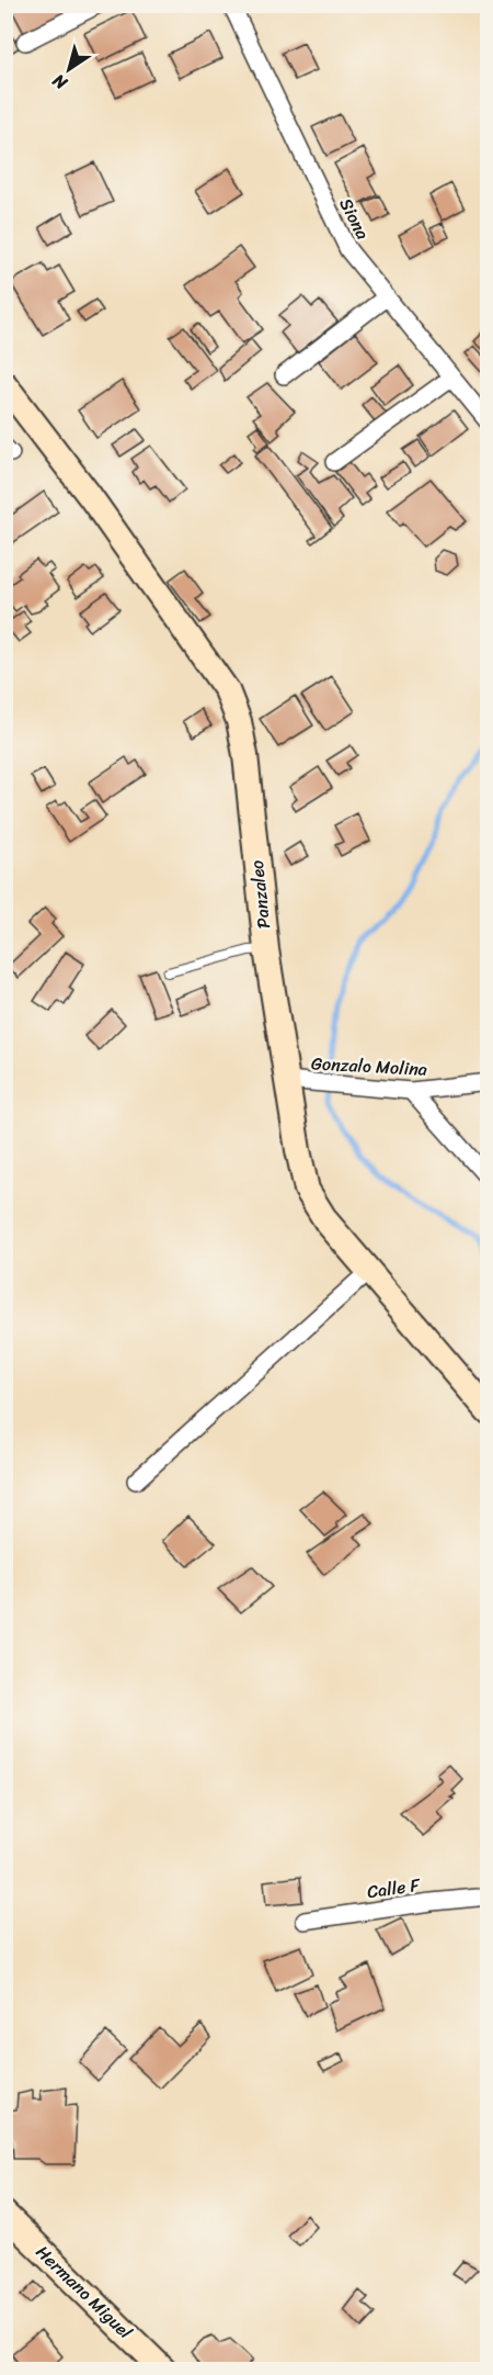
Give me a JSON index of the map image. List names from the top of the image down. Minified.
{"streets":{"street":["Siona","Panzaleo","Gonzalo Molina","Calle F","Hermano Miguel"]},"crossings":[["Panzaleo","Gonzalo Molina"]],"north":"bottom left"}
